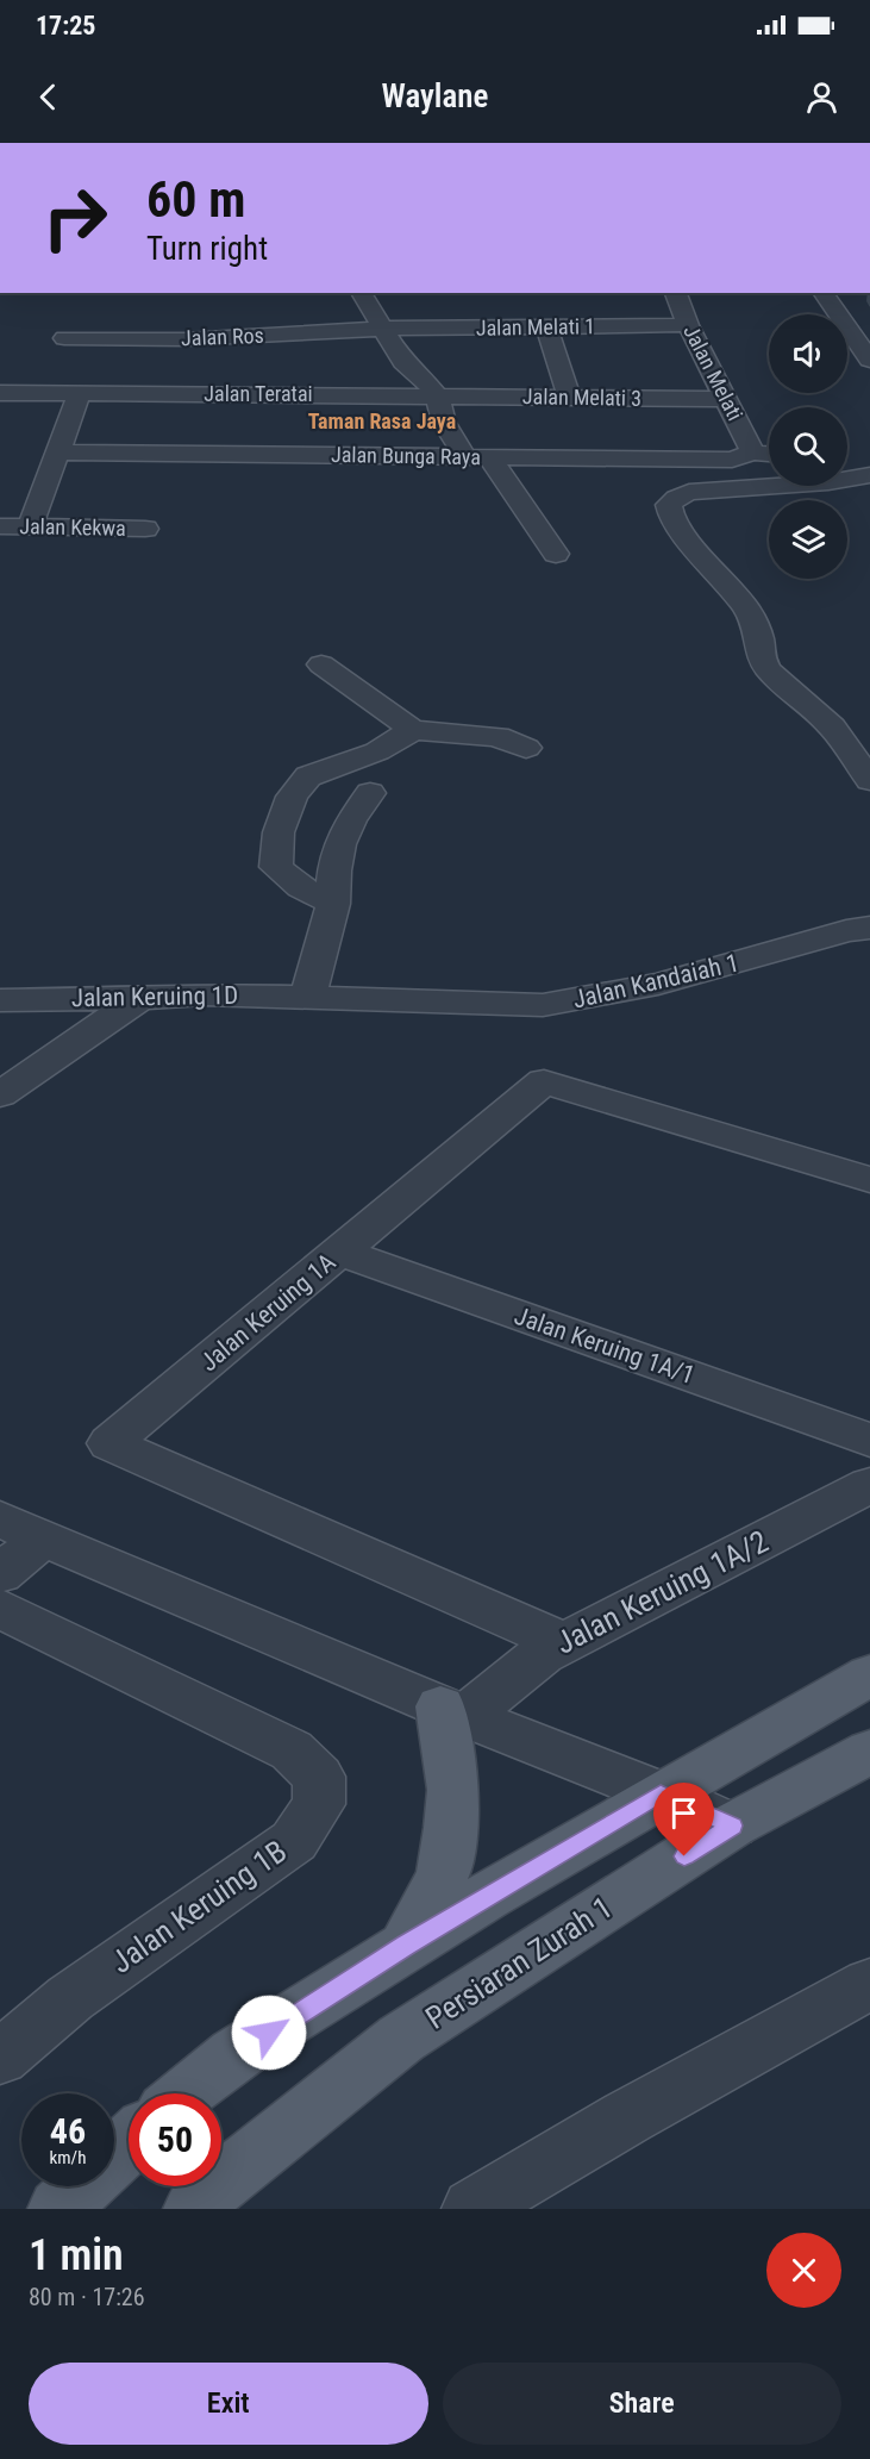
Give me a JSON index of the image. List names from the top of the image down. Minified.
{"streets":{"main road":["Persiaran Zurah 1"],"street":["Jalan Melati 1","Jalan Ros","Jalan Melati","Jalan Teratai","Jalan Melati 3","Jalan Bunga Raya","Jalan Kekwa","Jalan Kandaiah 1","Jalan Keruing 1D","Jalan Keruing 1A","Jalan Keruing 1A/1","Jalan Keruing 1A/2","Jalan Keruing 1B"]},"crossings":[["Jalan Melati 1","Jalan Ros"],["Jalan Melati 1","Jalan Melati"],["Jalan Melati","Jalan Melati 3"],["Jalan Melati","Jalan Bunga Raya"],["Jalan Teratai","Jalan Melati 3"],["Jalan Kandaiah 1","Jalan Keruing 1D"],["Jalan Keruing 1A","Jalan Keruing 1A/1"],["Jalan Keruing 1A","Jalan Keruing 1A/2"]],"districts":["Taman Rasa Jaya"],"page":{"status":"17:25","header":"Waylane","turn":["60 m","Turn right"],"speed":"46 km/h","limit":"50","heading":["1 min","80 m · 17:26"],"buttons":["Exit","Share"]}}
